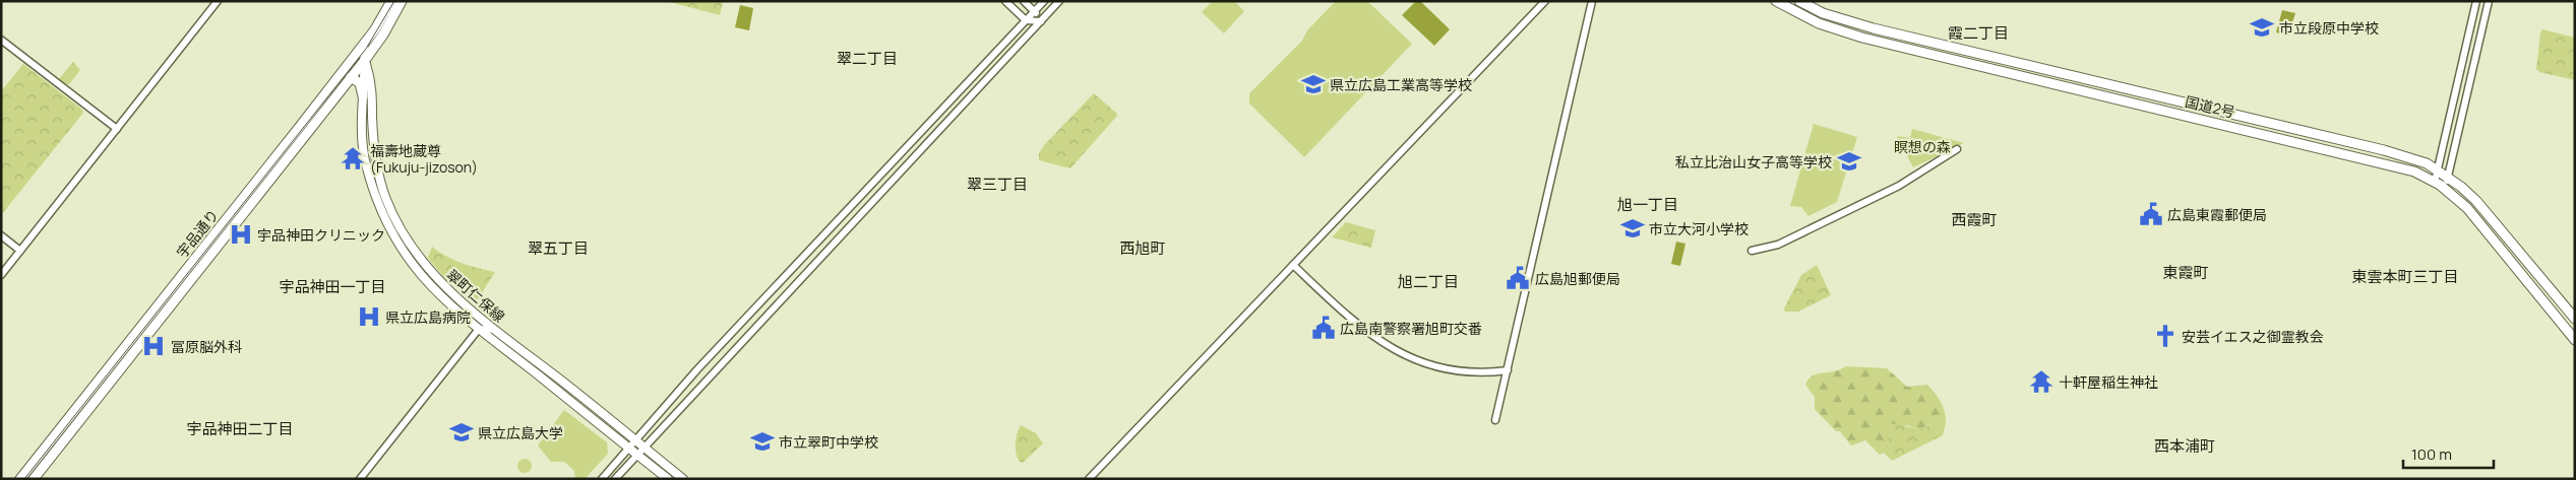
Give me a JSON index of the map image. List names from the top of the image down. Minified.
{"streets":{"highway":["国道2号","宇品通り"],"main road":["翠町仁保線"]},"crossings":[["宇品通り","翠町仁保線"]],"districts":["霞二丁目","翠二丁目","翠三丁目","旭一丁目","西霞町","翠五丁目","西旭町","東霞町","東雲本町三丁目","旭二丁目","宇品神田一丁目","宇品神田二丁目","西本浦町"],"parks":["瞑想の森"],"places":{"school or university":["市立段原中学校","県立広島工業高等学校","私立比治山女子高等学校","市立大河小学校","県立広島大学","市立翠町中学校"],"temple":["福壽地蔵尊 (Fukuju-jizoson)","十軒屋稲生神社"],"public building":["広島東霞郵便局","広島旭郵便局","広島南警察署旭町交番"],"hospital":["宇品神田クリニック","県立広島病院","冨原脳外科"],"church":["安芸イエス之御霊教会"]},"scale_bar":"100 m"}
